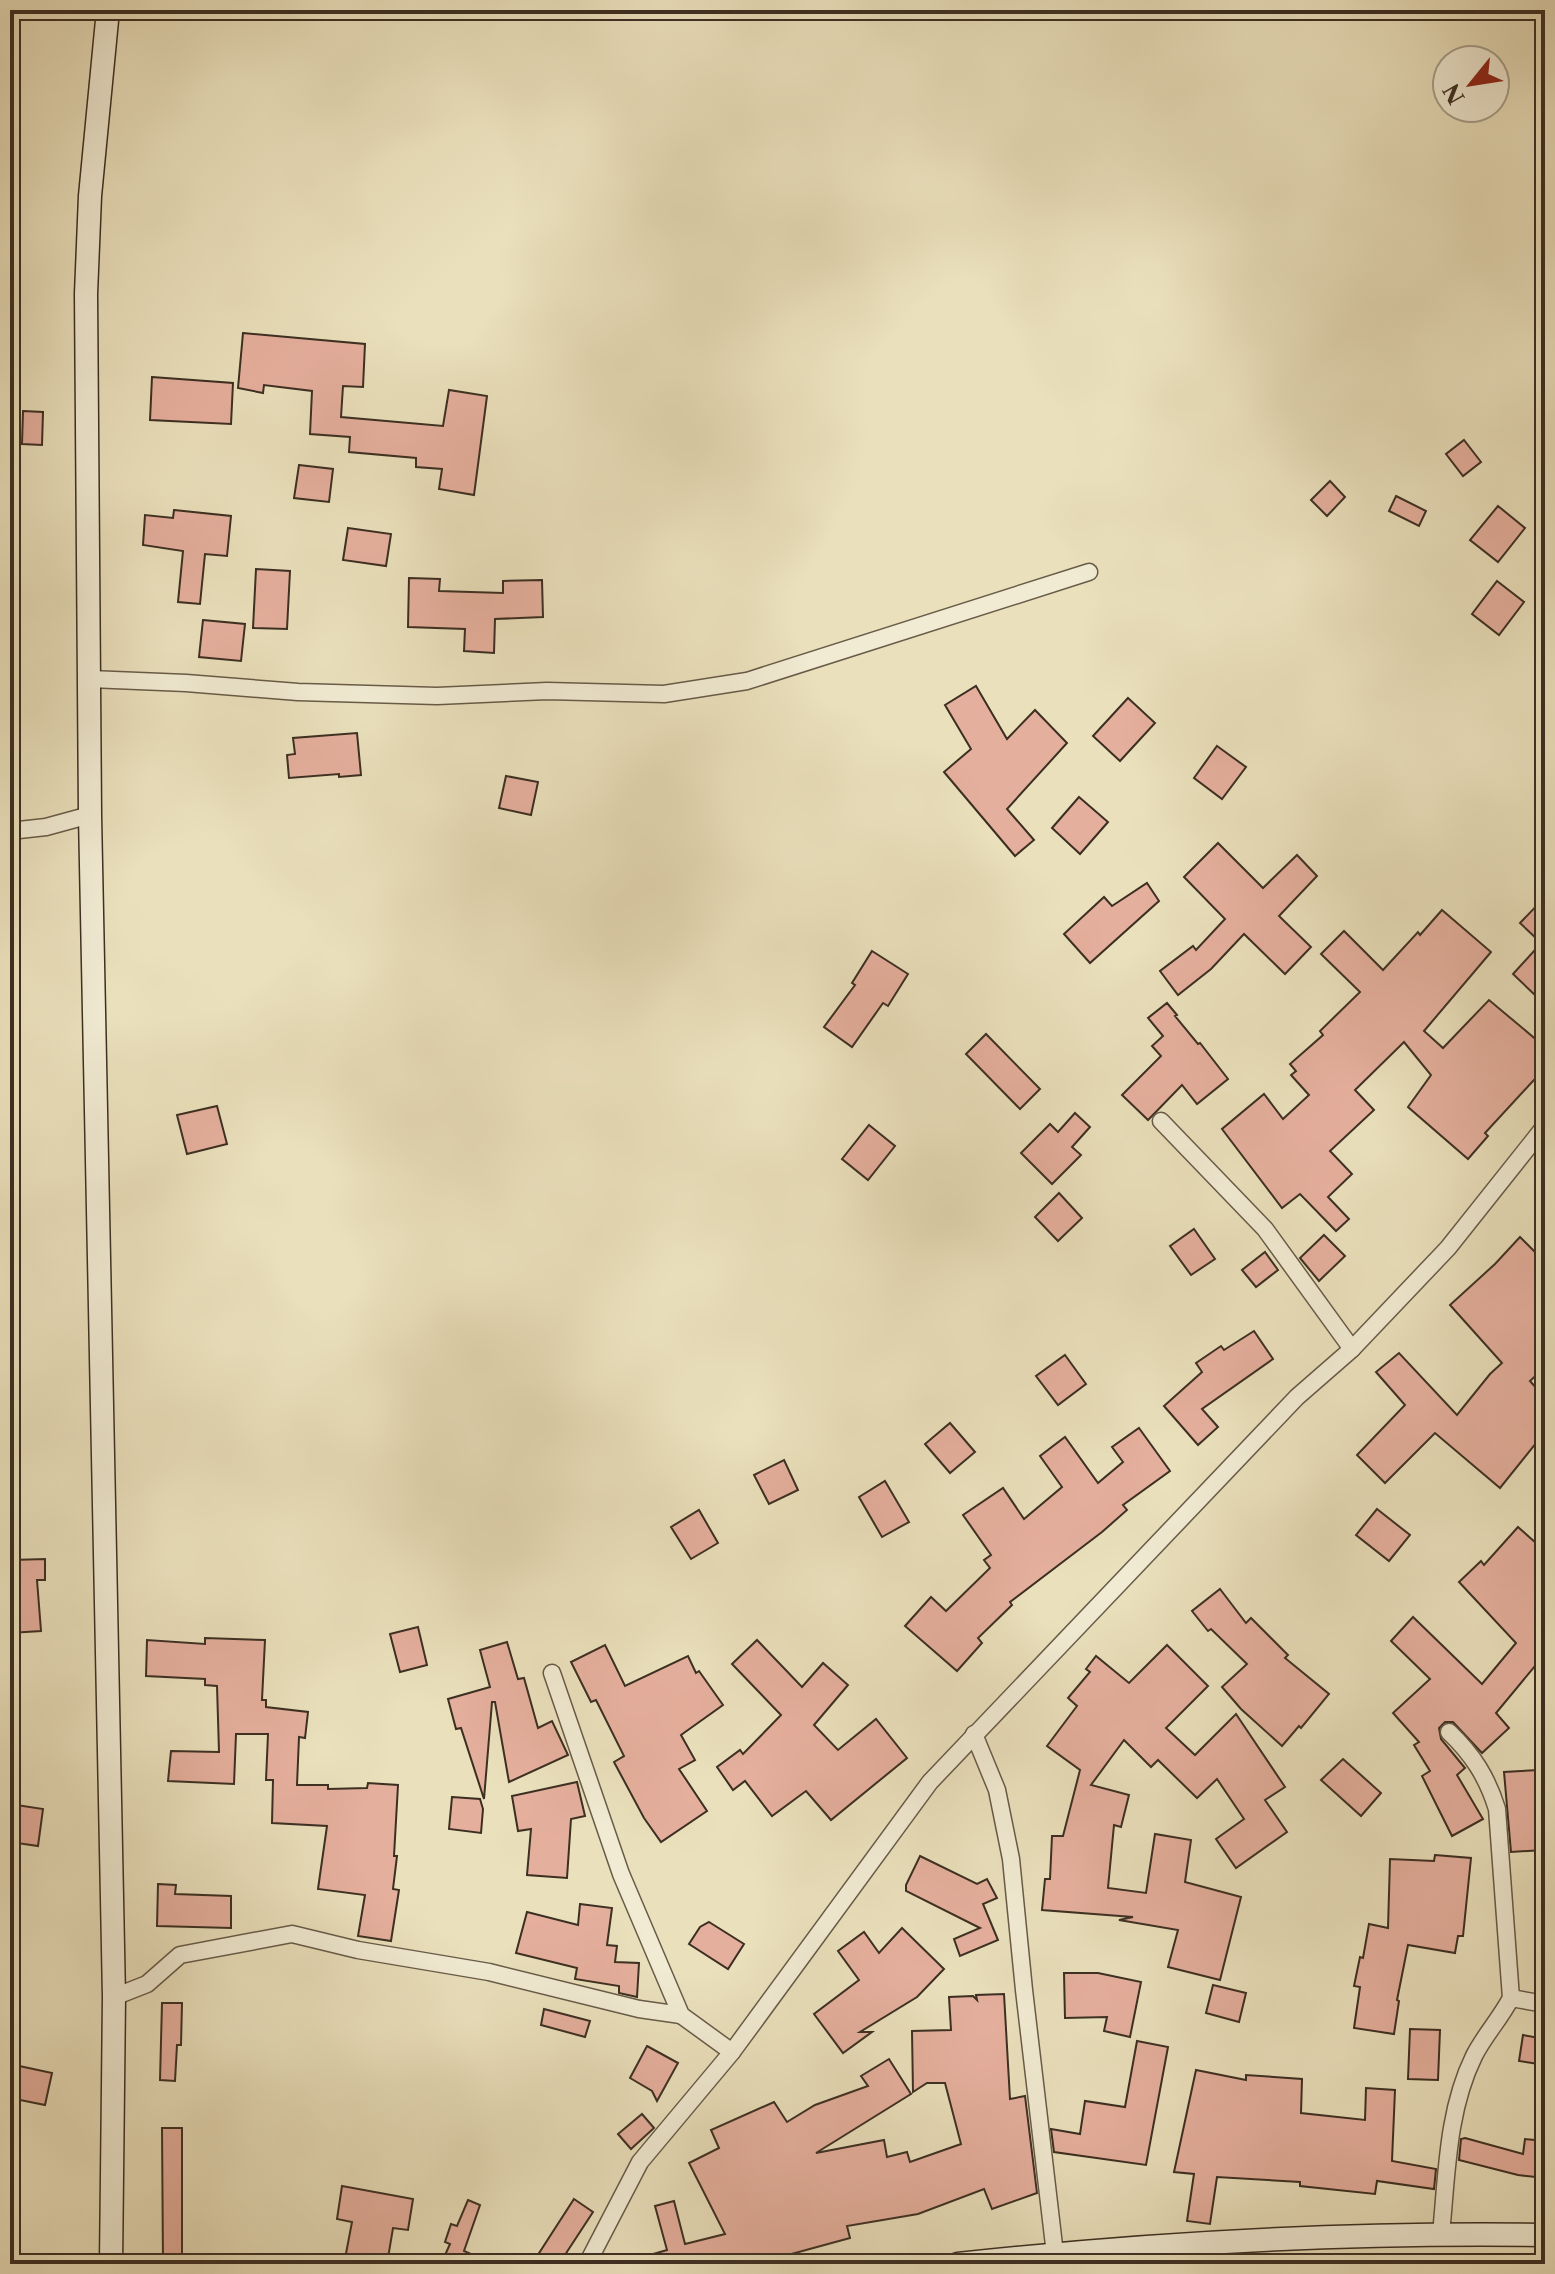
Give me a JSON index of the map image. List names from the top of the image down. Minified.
{"north":"bottom left"}
